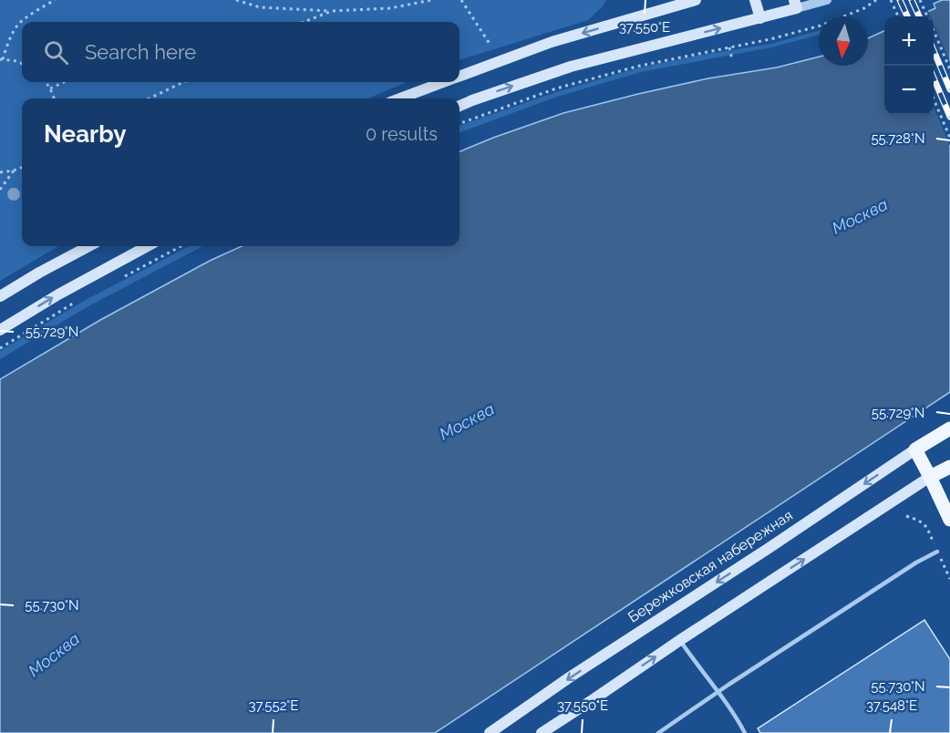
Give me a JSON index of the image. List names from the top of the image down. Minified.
{"streets":{"main road":["Бережковская набережная"]},"water":["Москва"],"north":"bottom","page":{"map_buttons":["+","−"],"search":"Search here","heading":["Nearby","0 results"]},"coordinates":["37.550°E","55.728°N","55.729°N","55.730°N","37.552°E","37.548°E"]}
